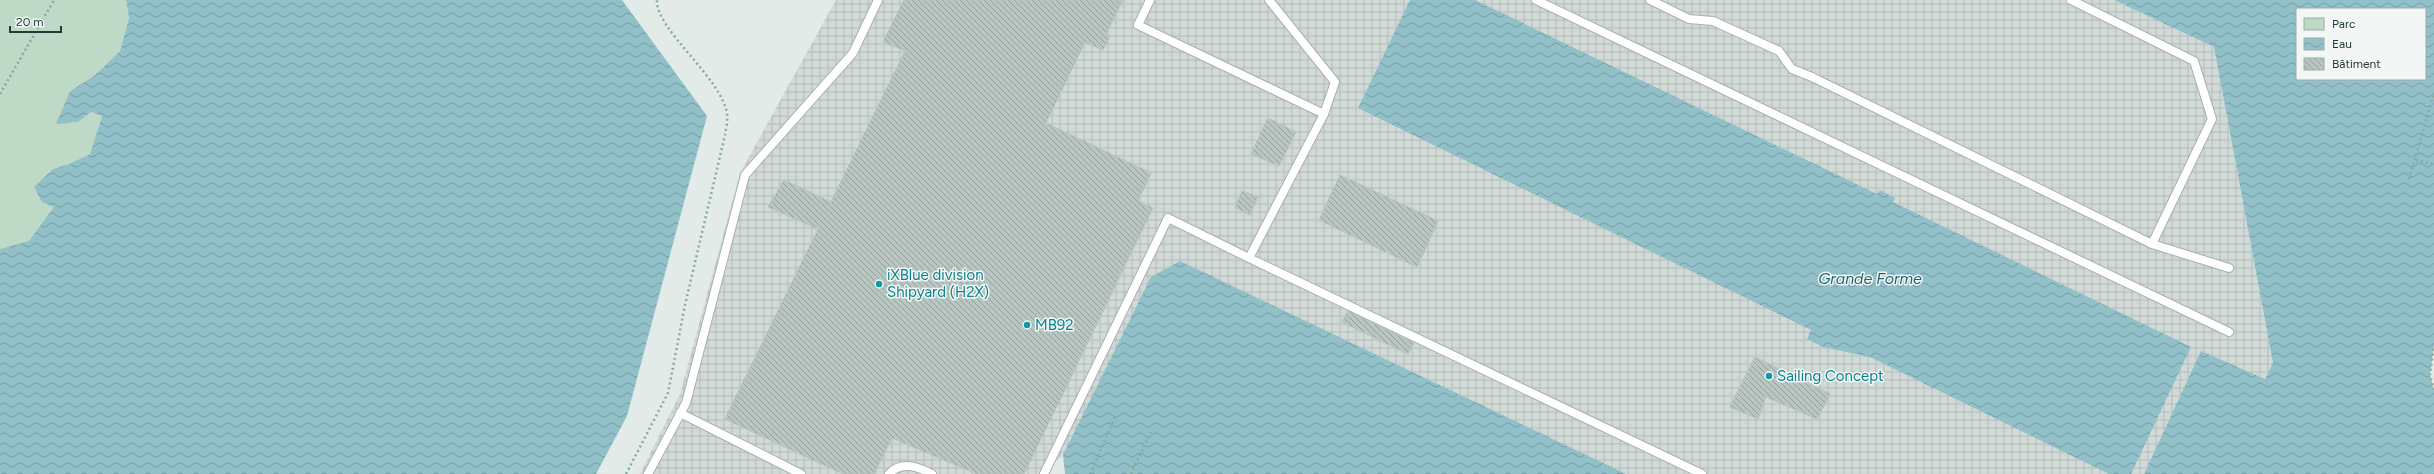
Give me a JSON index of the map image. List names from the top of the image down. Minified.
{"water":["Grande Forme"],"places":["iXBlue division Shipyard (H2X)","MB92","Sailing Concept"],"legend":["Parc","Eau","Bâtiment"],"scale_bar":"20 m"}
